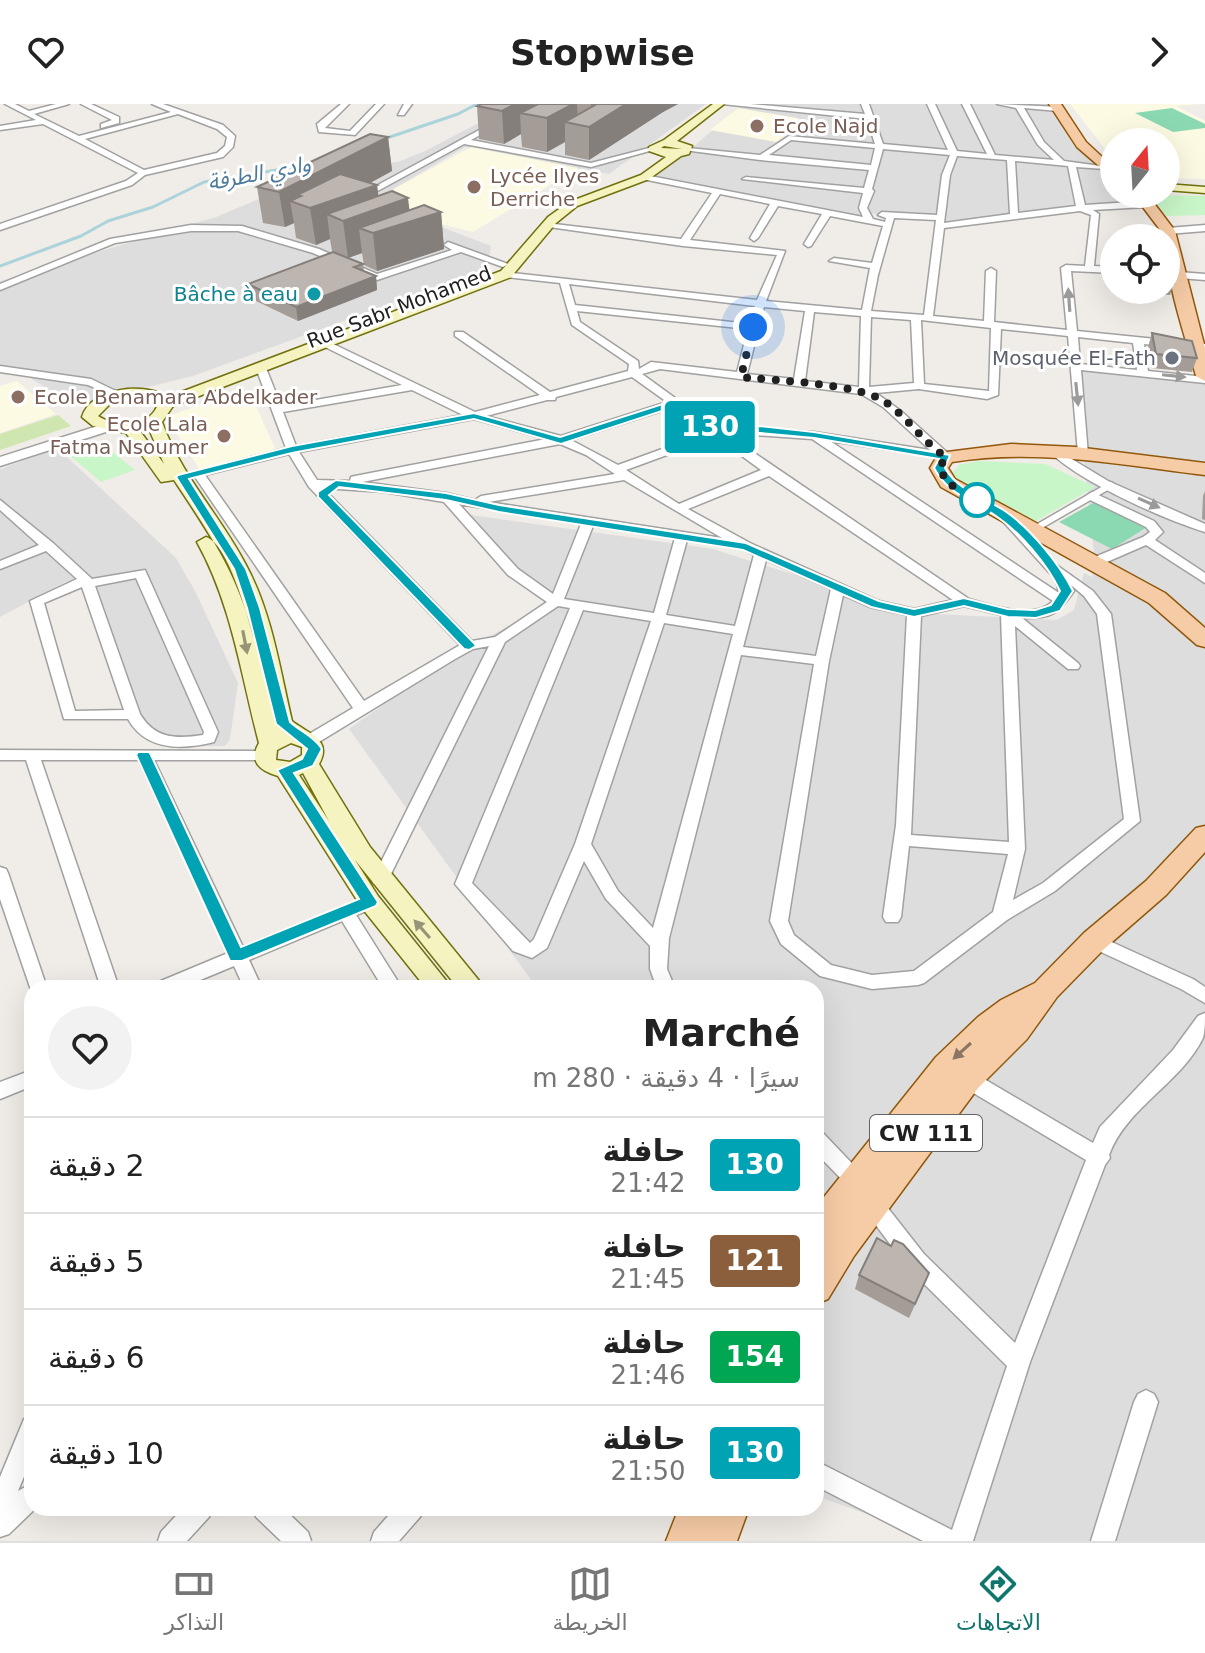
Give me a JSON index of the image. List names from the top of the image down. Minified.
{"streets":{"main road":["Rue Sabr Mohamed","CW 111"]},"water":["وادي الطرفة"],"places":["Ecole Najd","Lycée Ilyes Derriche","Bâche à eau","Mosquée El-Fath","Ecole Benamara Abdelkader","Ecole Lala Fatma Nsoumer"],"lines":["bus line 130"],"north":"top","page":{"header":"Stopwise","on_map":"130","heading":["Marché","سيرًا · 4 دقيقة · 280 m"],"list":[{"mark":"130","name":"حافلة","note":"21:42","value":"2 دقيقة"},{"mark":"121","name":"حافلة","note":"21:45","value":"5 دقيقة"},{"mark":"154","name":"حافلة","note":"21:46","value":"6 دقيقة"},{"mark":"130","name":"حافلة","note":"21:50","value":"10 دقيقة"}],"tabs":["الاتجاهات","الخريطة","التذاكر"]}}
